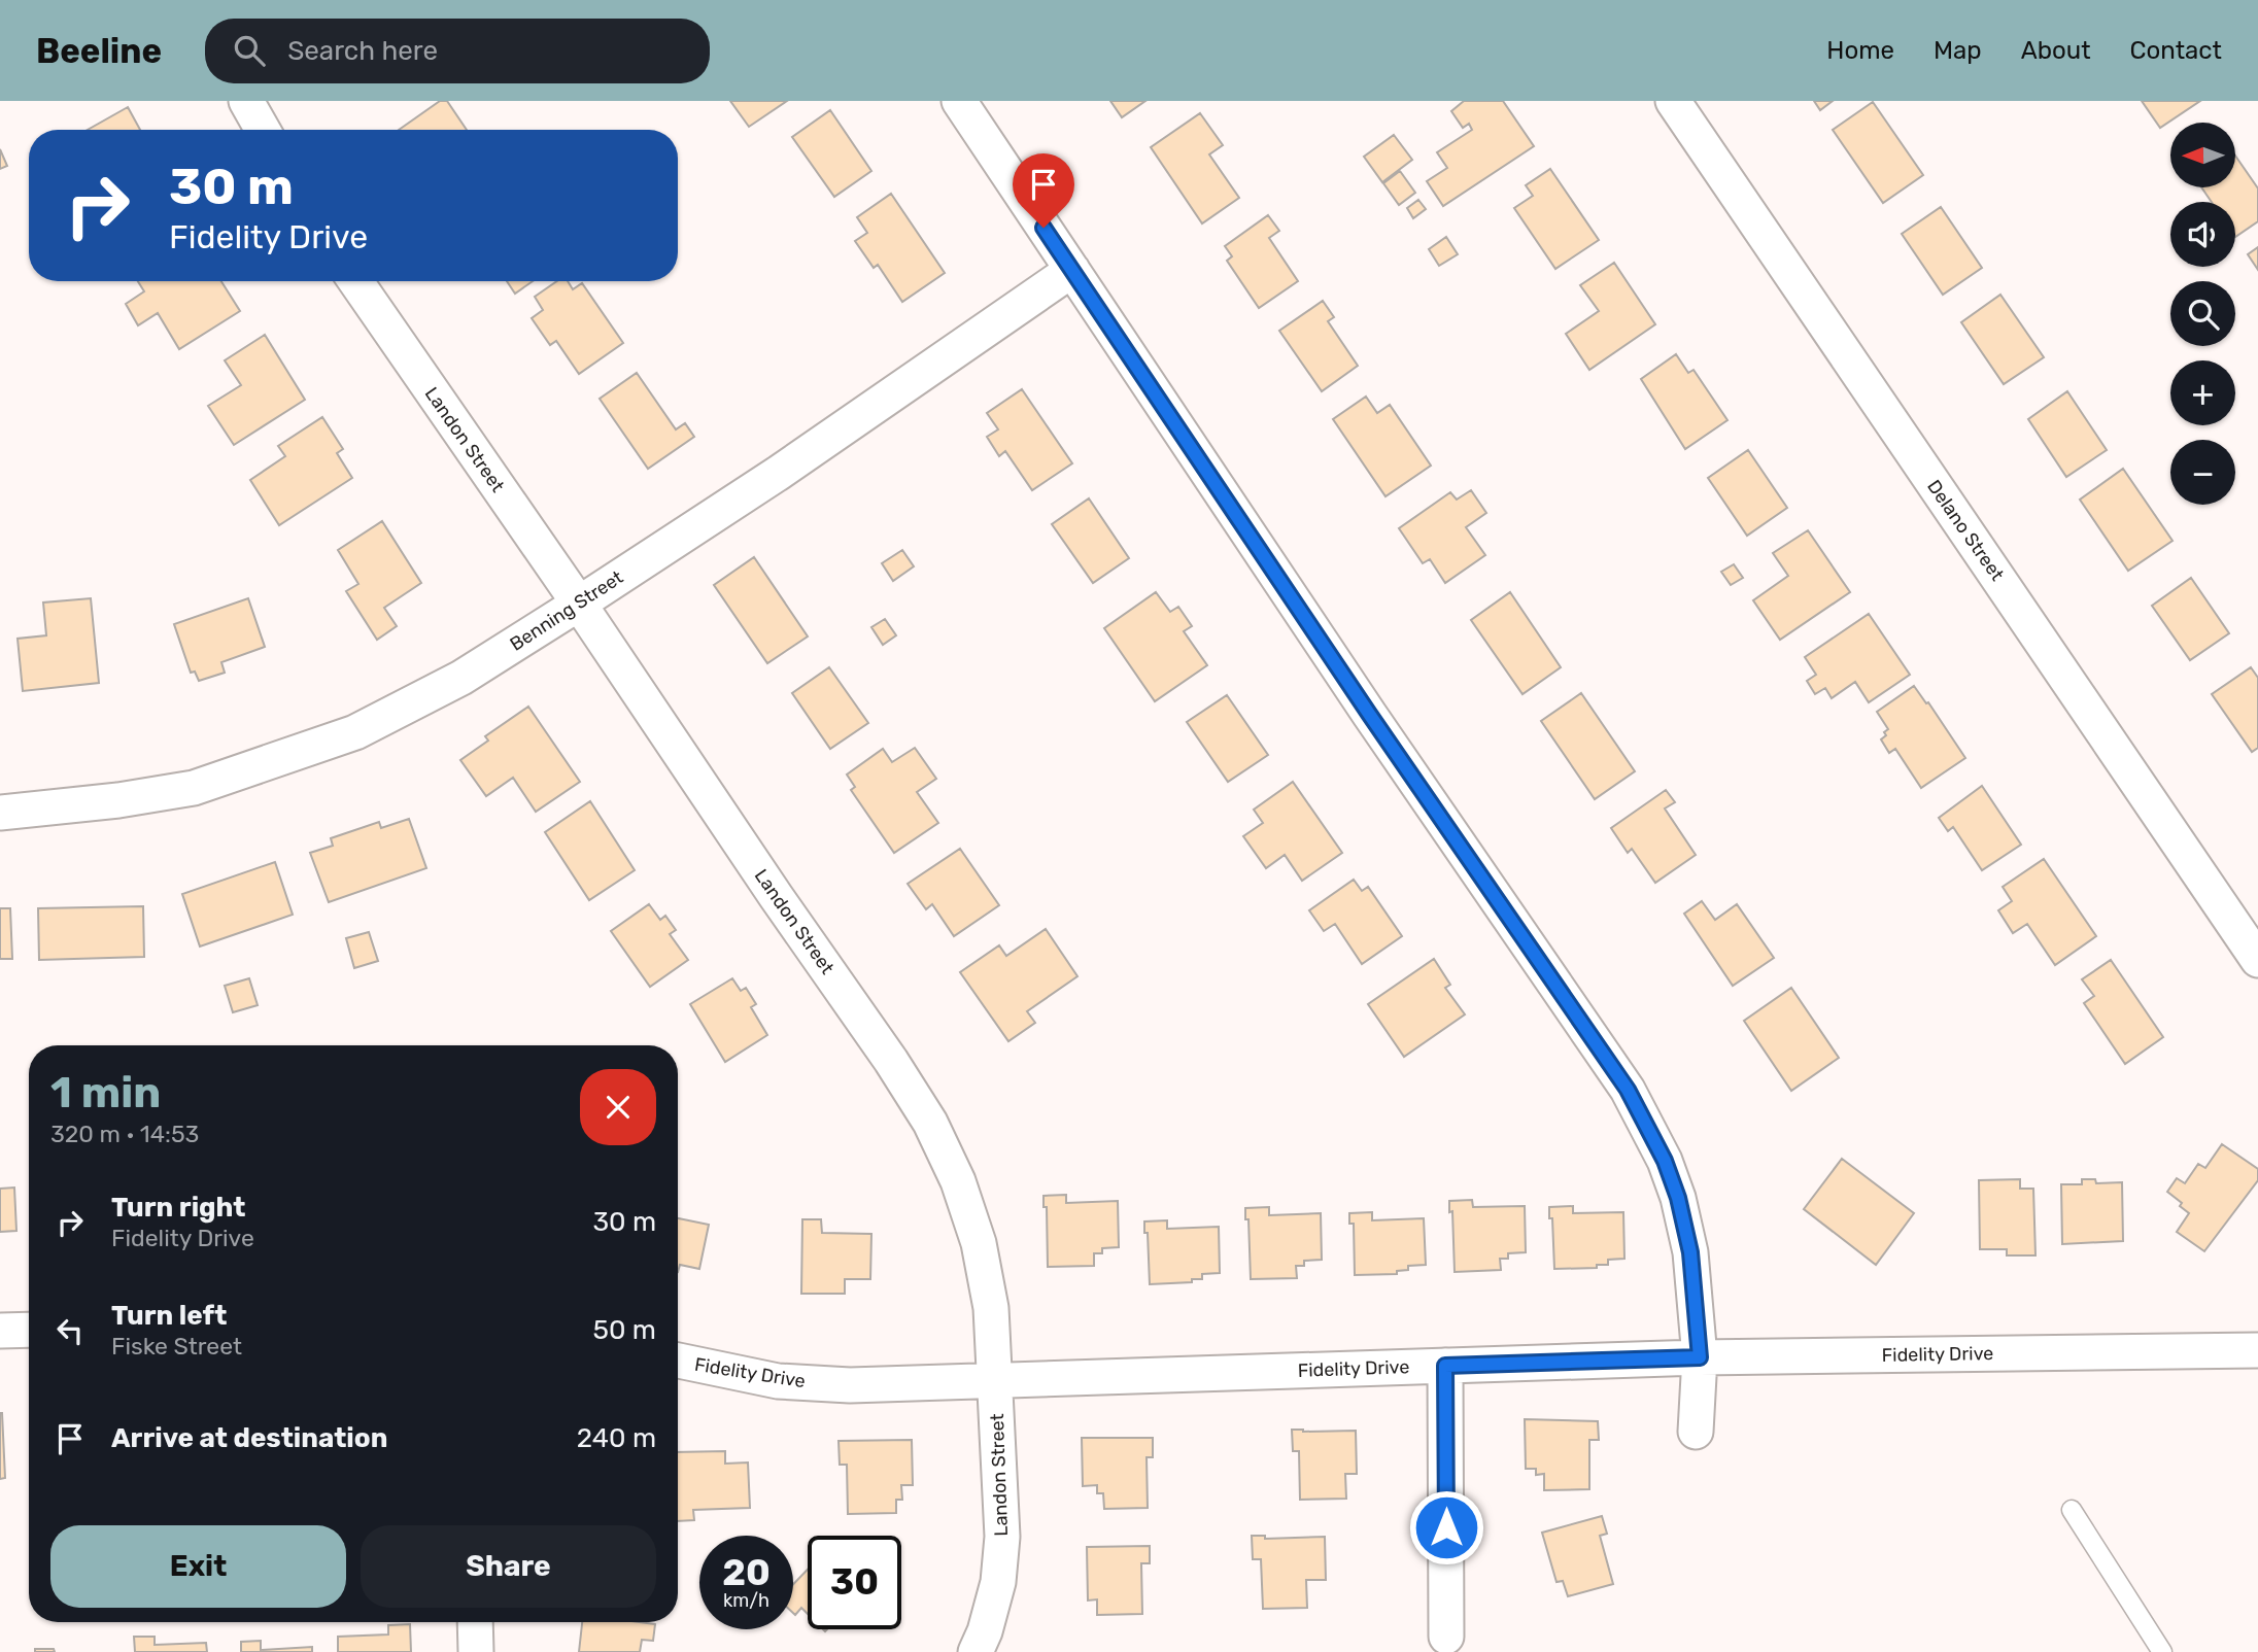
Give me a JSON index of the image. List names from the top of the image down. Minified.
{"streets":{"street":["Landon Street","Delano Street","Benning Street","Fidelity Drive"]},"crossings":[["Landon Street","Benning Street"],["Landon Street","Fidelity Drive"]],"north":"left","page":{"header":"Beeline","search":"Search here","nav":["Home","Map","About","Contact"],"map_buttons":["+","−"],"turn":["30 m","Fidelity Drive"],"heading":["1 min","320 m · 14:53"],"list":[{"name":"Turn right","note":"Fidelity Drive","value":"30 m"},{"name":"Turn left","note":"Fiske Street","value":"50 m"},{"name":"Arrive at destination","value":"240 m"}],"buttons":["Exit","Share"],"speed":"20 km/h","limit":"30"}}
